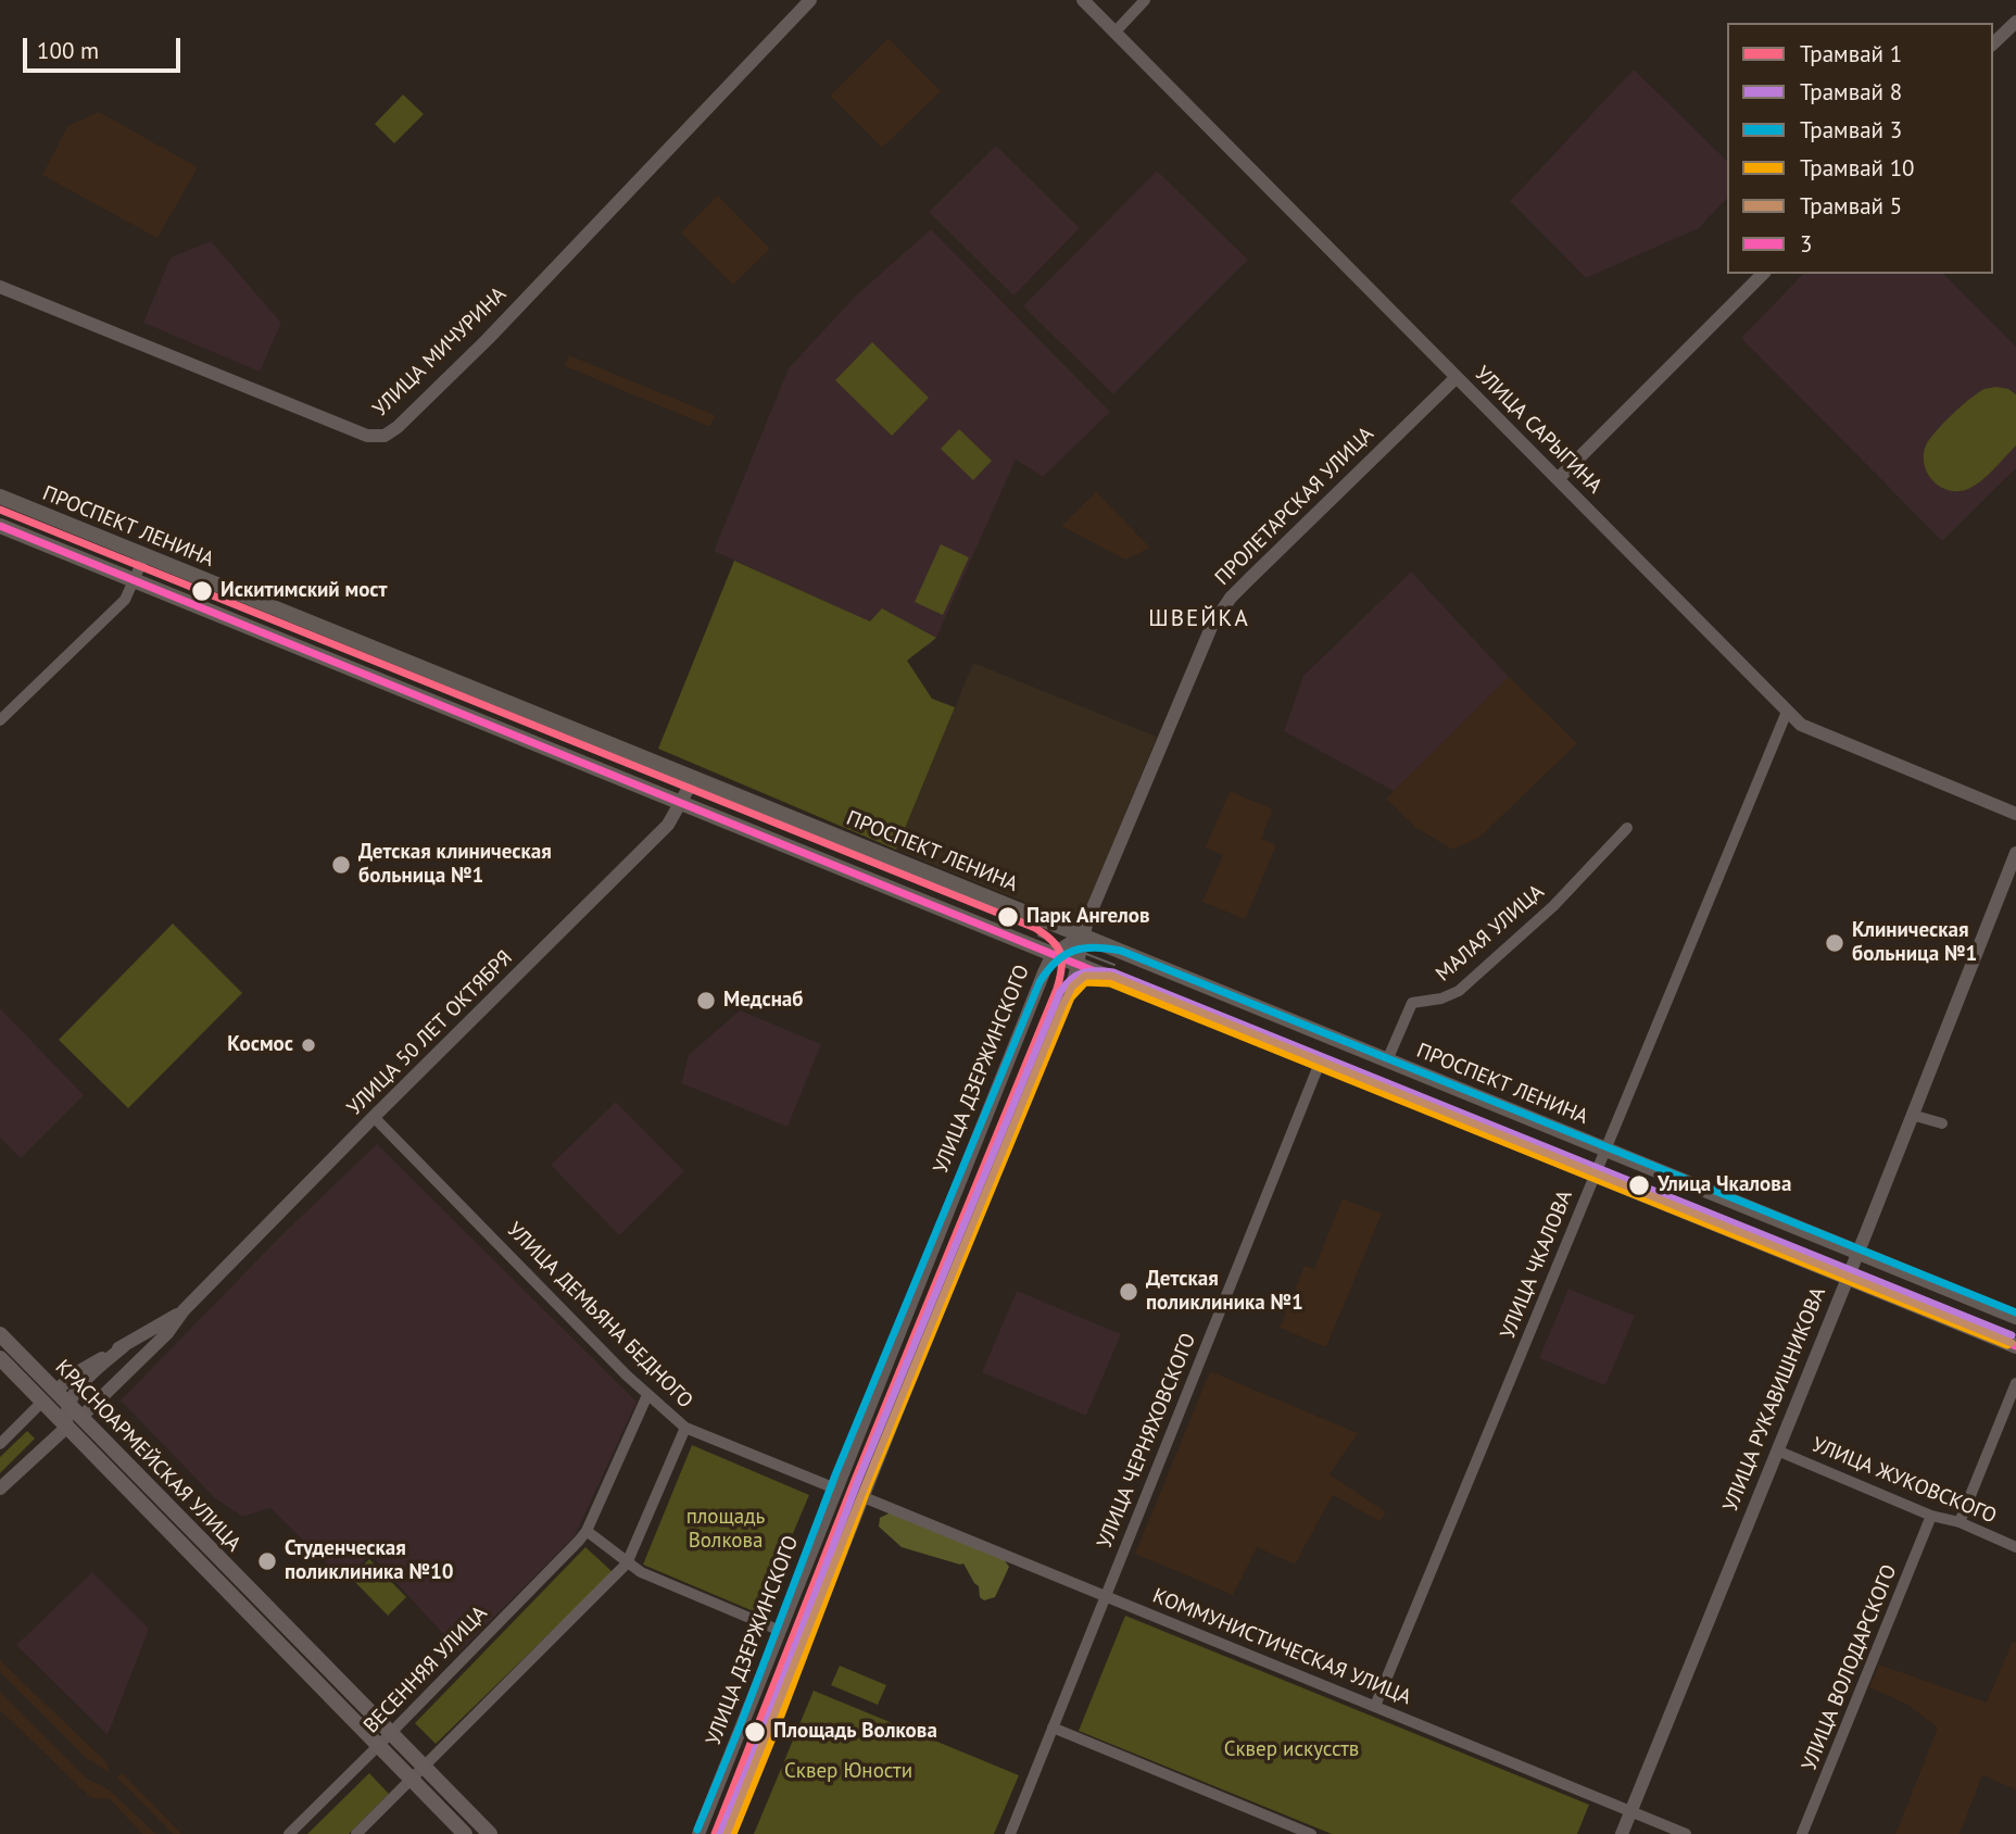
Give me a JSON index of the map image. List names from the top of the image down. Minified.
{"streets":{"main road":["ПРОСПЕКТ ЛЕНИНА","УЛИЦА 50 ЛЕТ ОКТЯБРЯ","КРАСНОАРМЕЙСКАЯ УЛИЦА"],"street":["УЛИЦА МИЧУРИНА","УЛИЦА САРЫГИНА","ПРОЛЕТАРСКАЯ УЛИЦА","МАЛАЯ УЛИЦА","УЛИЦА ДЗЕРЖИНСКОГО","УЛИЦА ЧКАЛОВА","УЛИЦА ДЕМЬЯНА БЕДНОГО","УЛИЦА РУКАВИШНИКОВА","УЛИЦА ЧЕРНЯХОВСКОГО","УЛИЦА ЖУКОВСКОГО","КОММУНИСТИЧЕСКАЯ УЛИЦА","УЛИЦА ВОЛОДАРСКОГО","ВЕСЕННЯЯ УЛИЦА"]},"crossings":[["УЛИЦА САРЫГИНА","ПРОЛЕТАРСКАЯ УЛИЦА"],["УЛИЦА САРЫГИНА","УЛИЦА ЧКАЛОВА"],["ПРОЛЕТАРСКАЯ УЛИЦА","ПРОСПЕКТ ЛЕНИНА"],["ПРОЛЕТАРСКАЯ УЛИЦА","УЛИЦА ДЗЕРЖИНСКОГО"],["ПРОСПЕКТ ЛЕНИНА","МАЛАЯ УЛИЦА"],["ПРОСПЕКТ ЛЕНИНА","УЛИЦА 50 ЛЕТ ОКТЯБРЯ"],["ПРОСПЕКТ ЛЕНИНА","УЛИЦА ДЗЕРЖИНСКОГО"],["ПРОСПЕКТ ЛЕНИНА","УЛИЦА ЧКАЛОВА"],["ПРОСПЕКТ ЛЕНИНА","УЛИЦА РУКАВИШНИКОВА"],["УЛИЦА 50 ЛЕТ ОКТЯБРЯ","УЛИЦА ДЕМЬЯНА БЕДНОГО"],["УЛИЦА 50 ЛЕТ ОКТЯБРЯ","КРАСНОАРМЕЙСКАЯ УЛИЦА"],["УЛИЦА ДЗЕРЖИНСКОГО","УЛИЦА ДЕМЬЯНА БЕДНОГО"],["УЛИЦА ЧКАЛОВА","КОММУНИСТИЧЕСКАЯ УЛИЦА"],["УЛИЦА ДЕМЬЯНА БЕДНОГО","ВЕСЕННЯЯ УЛИЦА"],["УЛИЦА РУКАВИШНИКОВА","УЛИЦА ЖУКОВСКОГО"],["УЛИЦА РУКАВИШНИКОВА","КОММУНИСТИЧЕСКАЯ УЛИЦА"],["УЛИЦА ЧЕРНЯХОВСКОГО","КОММУНИСТИЧЕСКАЯ УЛИЦА"],["КРАСНОАРМЕЙСКАЯ УЛИЦА","ВЕСЕННЯЯ УЛИЦА"],["УЛИЦА ЖУКОВСКОГО","УЛИЦА ВОЛОДАРСКОГО"]],"districts":["ШВЕЙКА"],"parks":["площадь Волкова","Сквер искусств","Сквер Юности"],"places":["Искитимский мост","Детская клиническая больница №1","Парк Ангелов","Клиническая больница №1","Медснаб","Космос","Улица Чкалова","Детская поликлиника №1","Студенческая поликлиника №10","Площадь Волкова"],"lines":["tram line 1","transit line 3","tram line 3","tram line 8","tram line 5","tram line 10"],"legend":["Трамвай 1","Трамвай 8","Трамвай 3","Трамвай 10","Трамвай 5","3"],"scale_bar":"100 m"}
